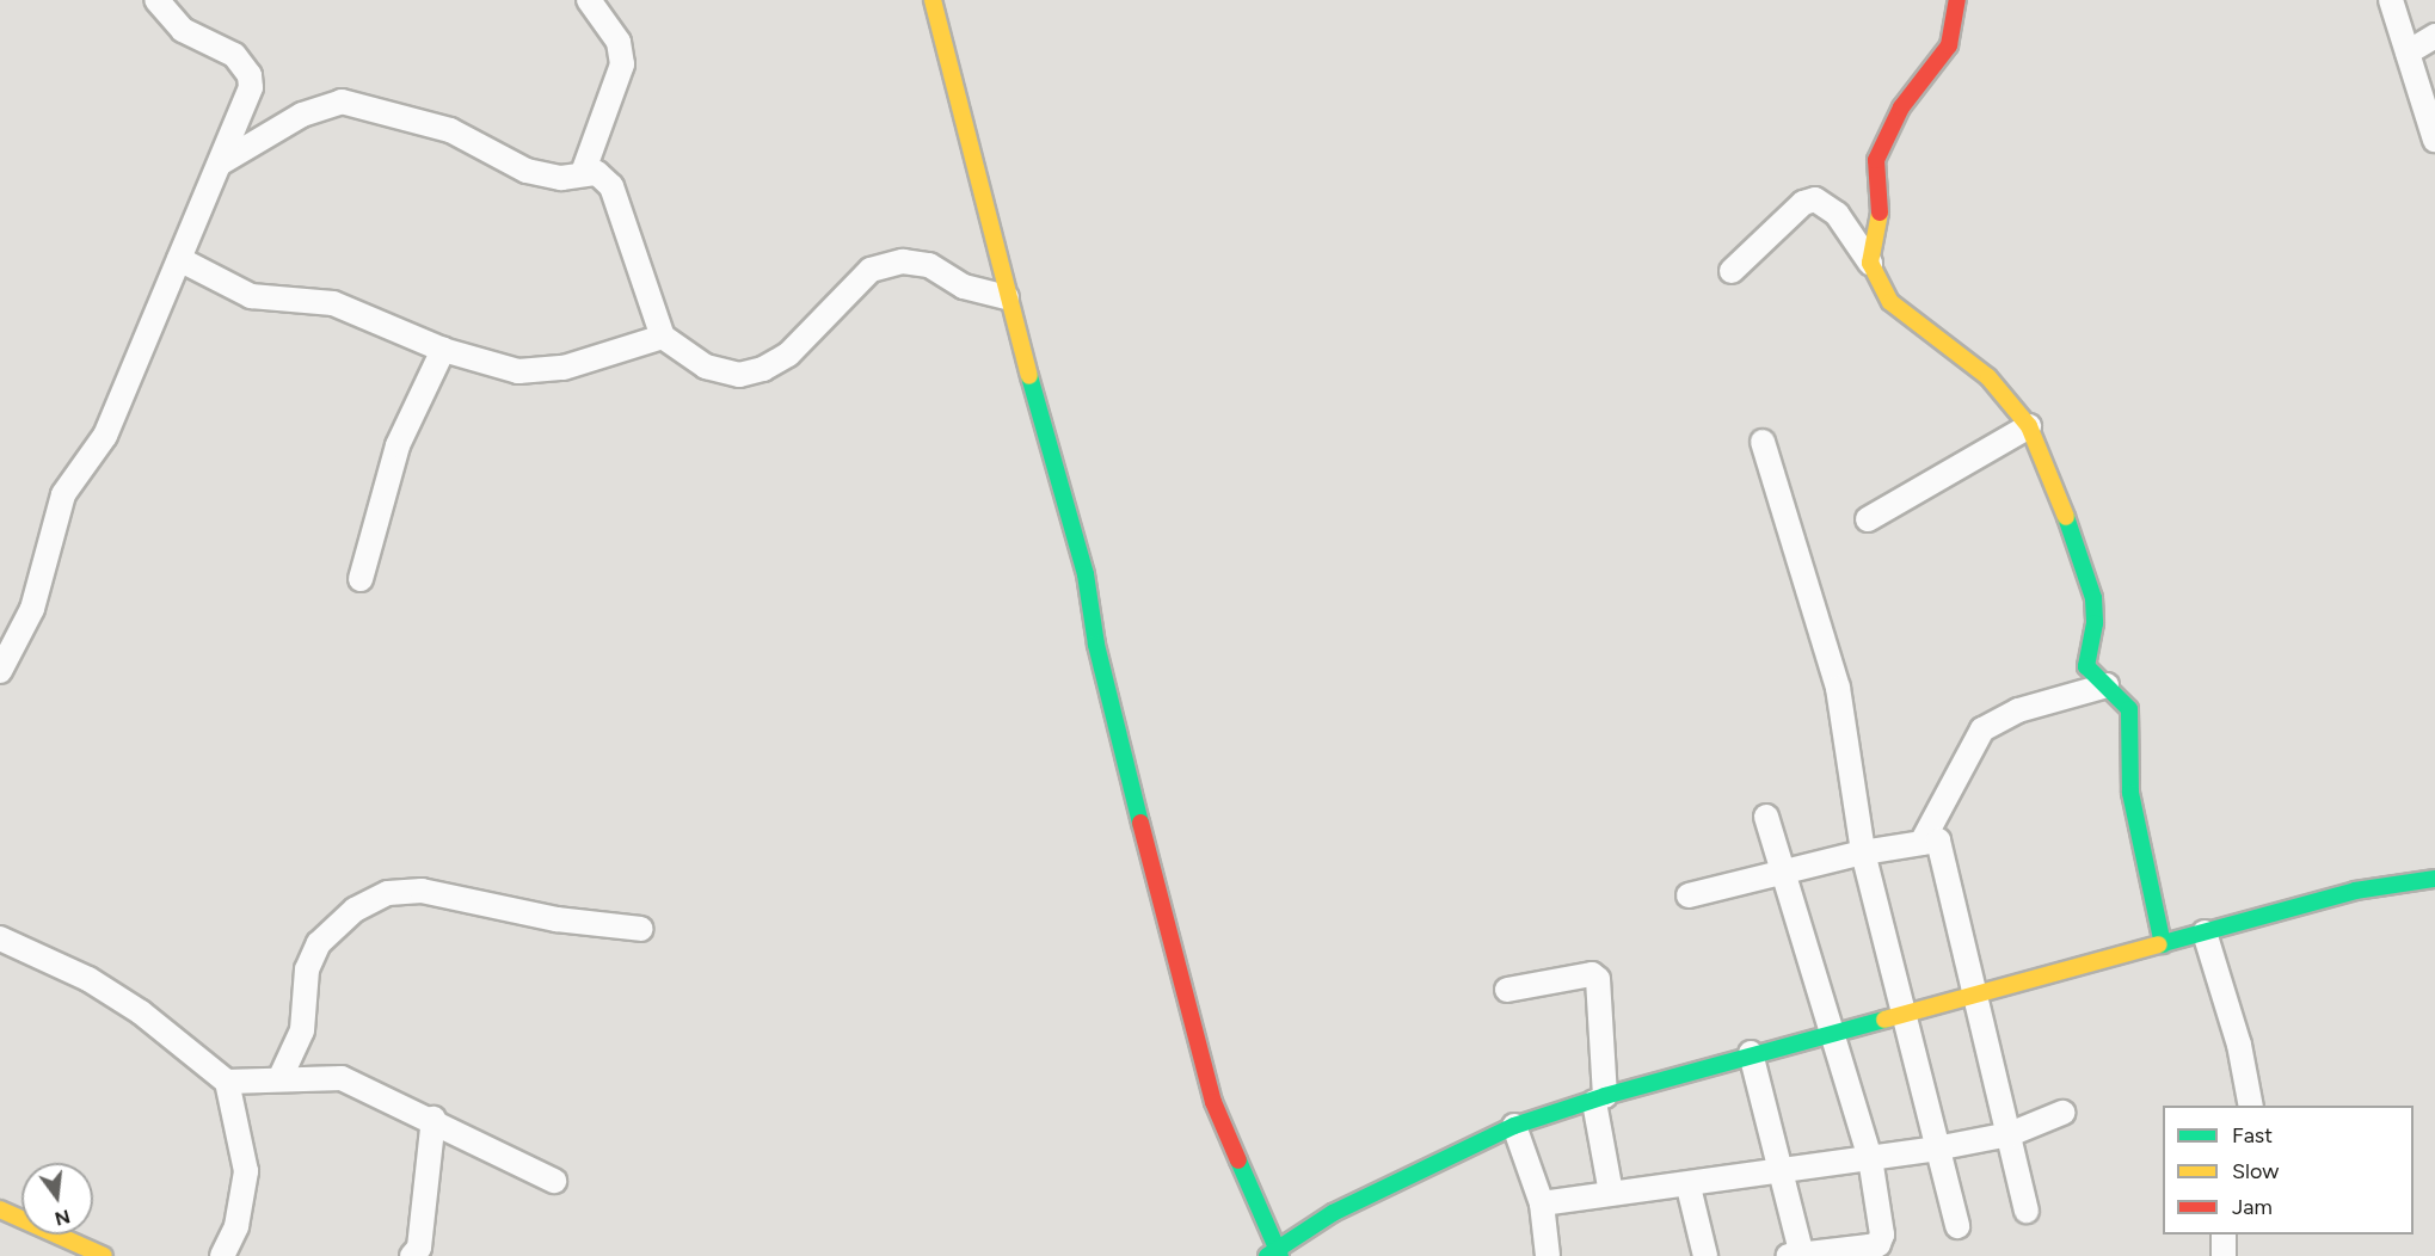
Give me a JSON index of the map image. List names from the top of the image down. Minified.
{"legend":["Fast","Slow","Jam"],"north":"bottom"}
